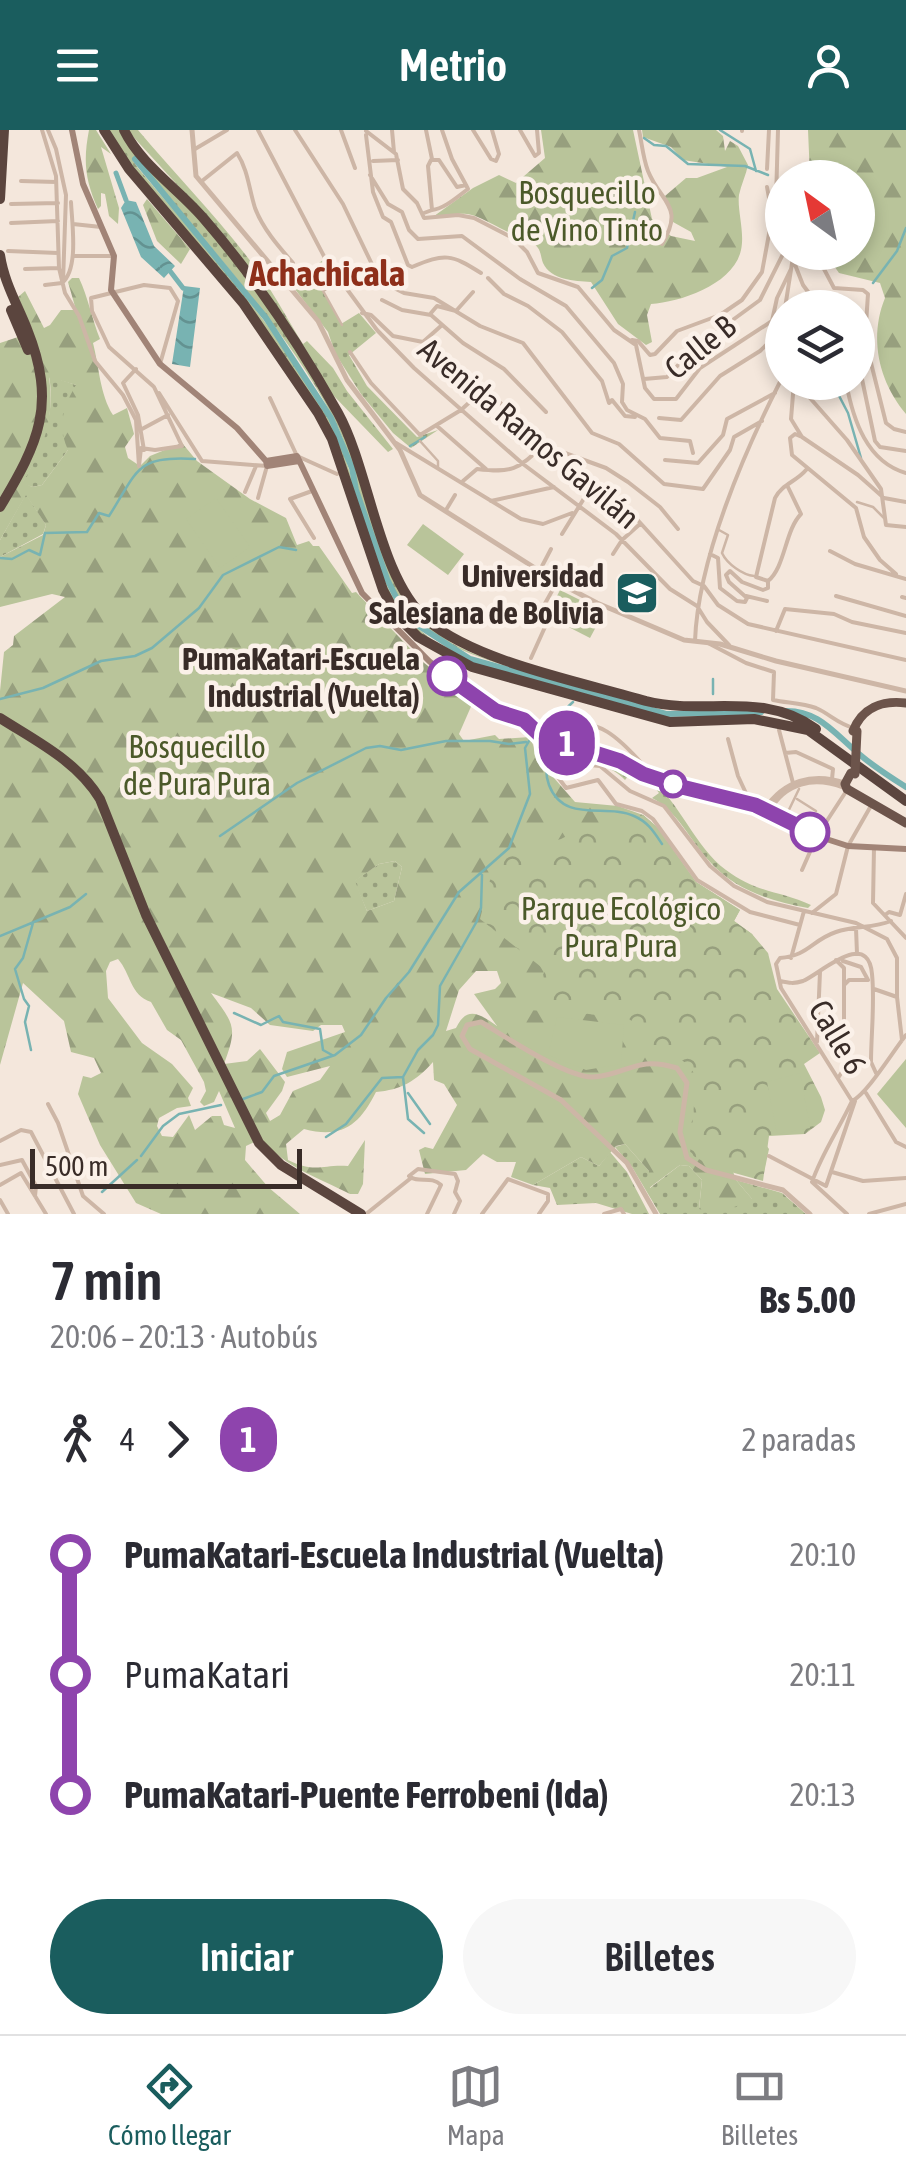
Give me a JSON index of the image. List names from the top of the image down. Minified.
{"streets":{"street":["Calle B","Avenida Ramos Gavilán","Calle 6"]},"districts":["Achachicala"],"parks":["Bosquecillo de Vino Tinto","Bosquecillo de Pura Pura","Parque Ecológico Pura Pura"],"places":{"school or university":["Universidad Salesiana de Bolivia"],"other":["PumaKatari-Escuela Industrial (Vuelta)"]},"lines":["bus line 1"],"scale_bar":"500 m","north":"top left","page":{"header":"Metrio","on_map":"1","scale":"500 m","heading":["7 min","20:06 – 20:13 · Autobús","Bs 5.00"],"legs":["4","1","2 paradas"],"list":[{"name":"PumaKatari-Escuela Industrial (Vuelta)","value":"20:10"},{"name":"PumaKatari","value":"20:11"},{"name":"PumaKatari-Puente Ferrobeni (Ida)","value":"20:13"}],"buttons":["Iniciar","Billetes"],"tabs":["Cómo llegar","Mapa","Billetes"]}}
